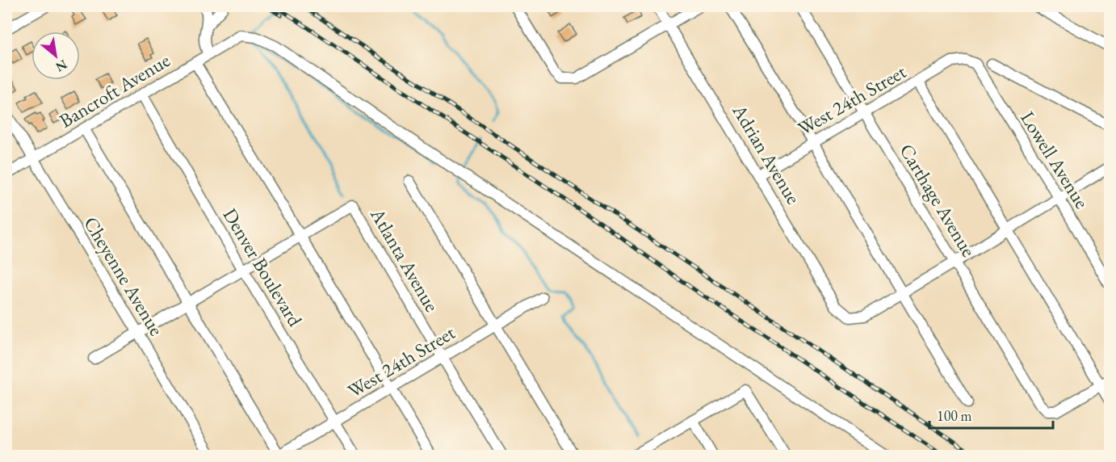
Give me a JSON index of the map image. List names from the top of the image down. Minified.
{"streets":{"street":["Bancroft Avenue","West 24th Street","Adrian Avenue","Lowell Avenue","Carthage Avenue","Atlanta Avenue","Denver Boulevard","Cheyenne Avenue"]},"crossings":[["Bancroft Avenue","Denver Boulevard"],["Bancroft Avenue","Cheyenne Avenue"],["West 24th Street","Adrian Avenue"],["West 24th Street","Lowell Avenue"],["West 24th Street","Carthage Avenue"],["West 24th Street","Atlanta Avenue"],["West 24th Street","Denver Boulevard"]],"scale_bar":"100 m","north":"bottom right"}
